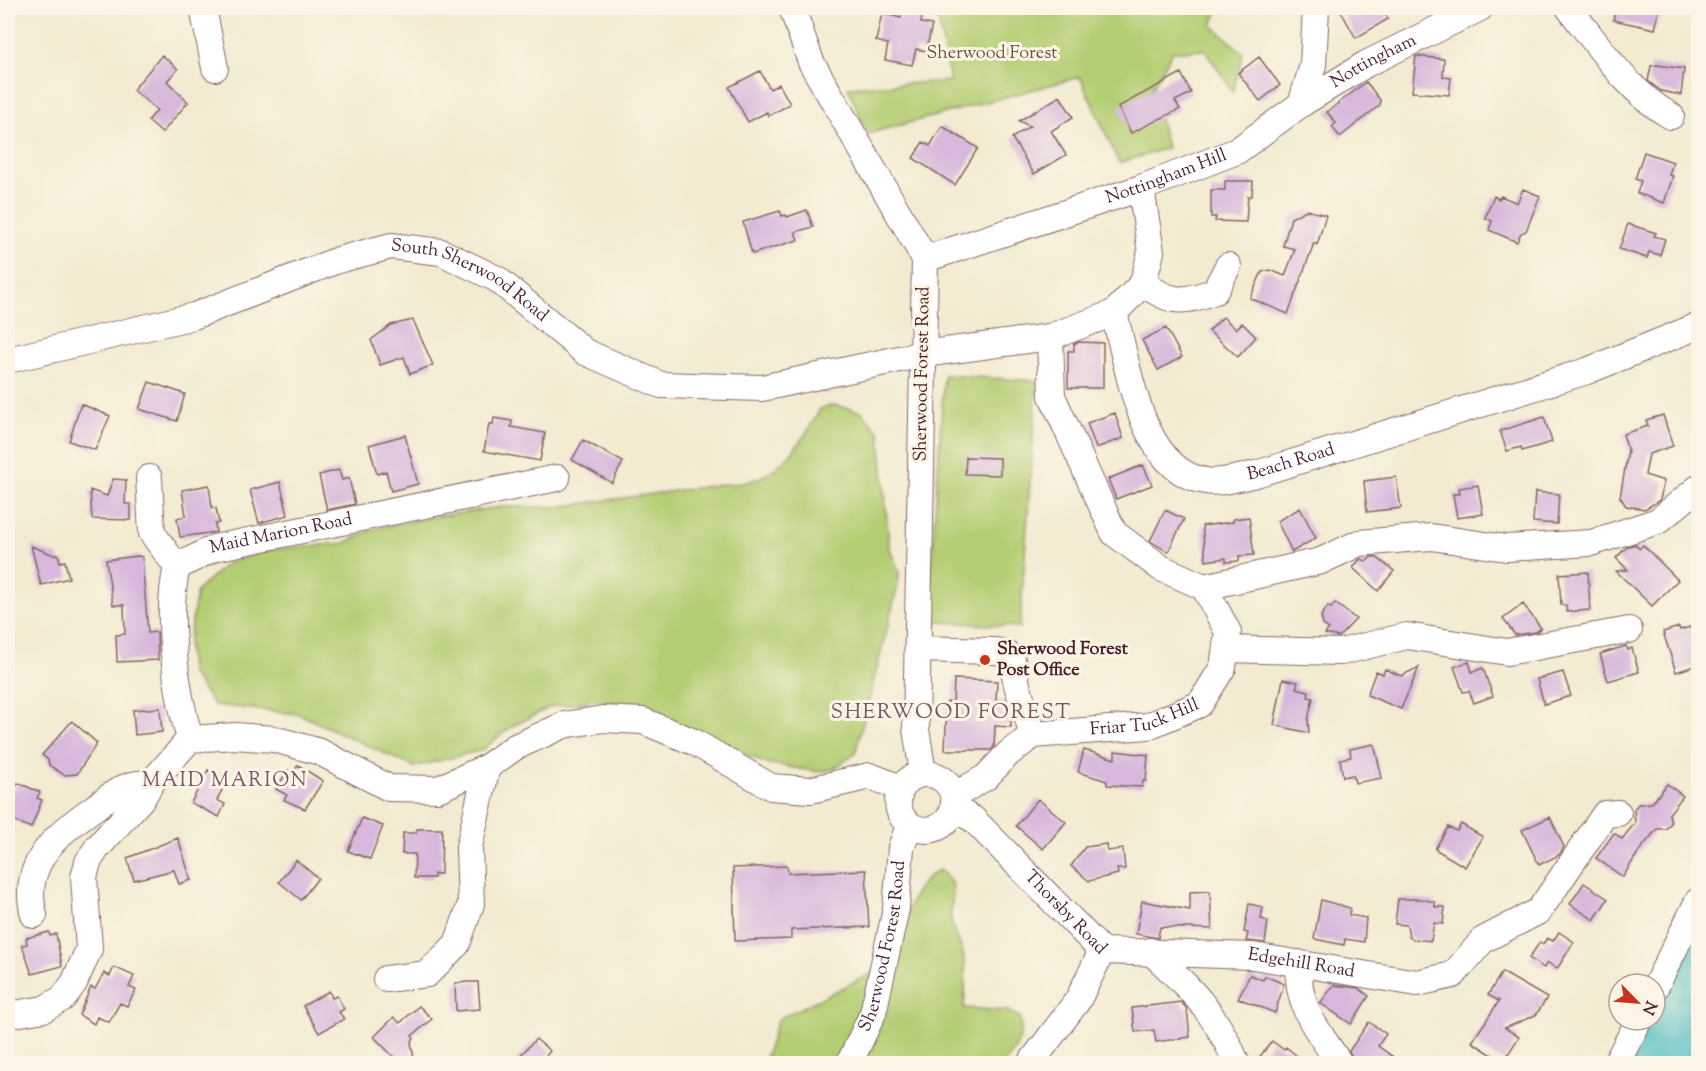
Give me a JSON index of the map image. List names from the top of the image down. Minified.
{"streets":{"street":["Nottingham","Nottingham Hill","South Sherwood Road","Sherwood Forest Road","Beach Road","Maid Marion Road","Friar Tuck Hill","Thorsby Road","Edgehill Road"]},"crossings":[["Nottingham","Nottingham Hill"],["Nottingham Hill","Sherwood Forest Road"],["South Sherwood Road","Sherwood Forest Road"],["Sherwood Forest Road","Thorsby Road"],["Thorsby Road","Edgehill Road"]],"districts":["SHERWOOD FOREST","MAID MARION"],"parks":["Sherwood Forest"],"places":["Sherwood Forest Post Office"],"north":"bottom right"}
